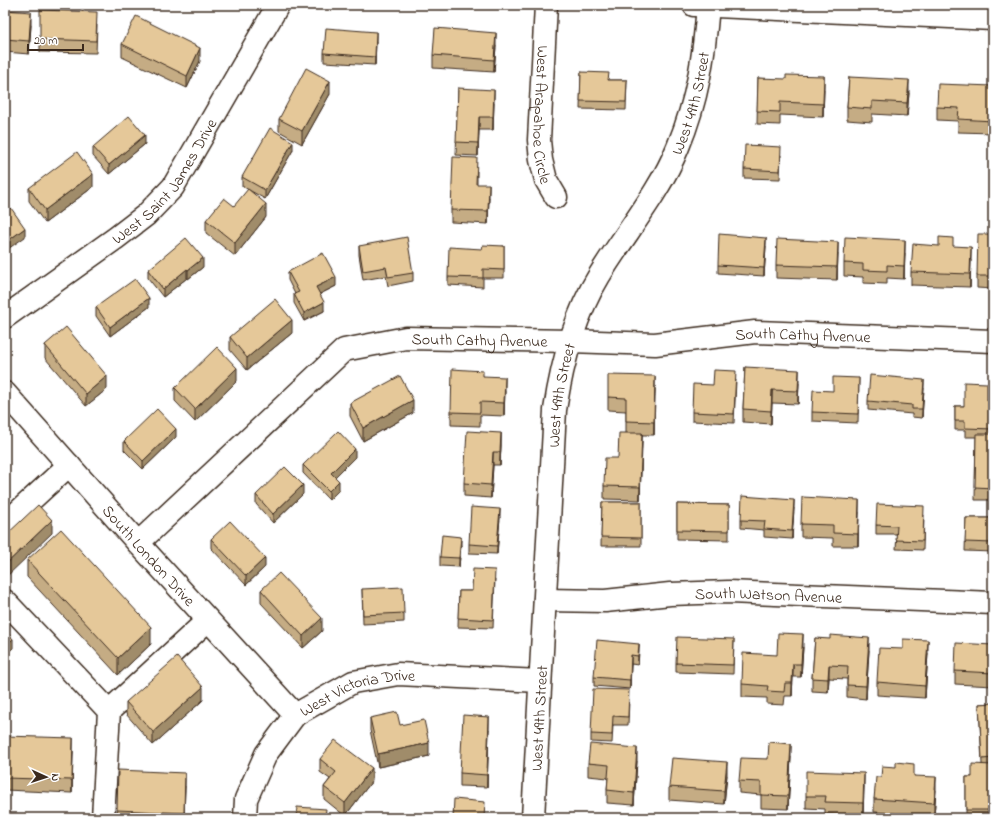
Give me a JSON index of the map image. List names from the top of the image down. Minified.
{"streets":{"street":["West 49th Street","West Arapahoe Circle","West Saint James Drive","South Cathy Avenue","South London Drive","South Watson Avenue","West Victoria Drive"]},"crossings":[["West 49th Street","South Cathy Avenue"],["West 49th Street","South Watson Avenue"],["West 49th Street","West Victoria Drive"],["South Cathy Avenue","South London Drive"],["South London Drive","West Victoria Drive"]],"scale_bar":"20 m","north":"right"}
